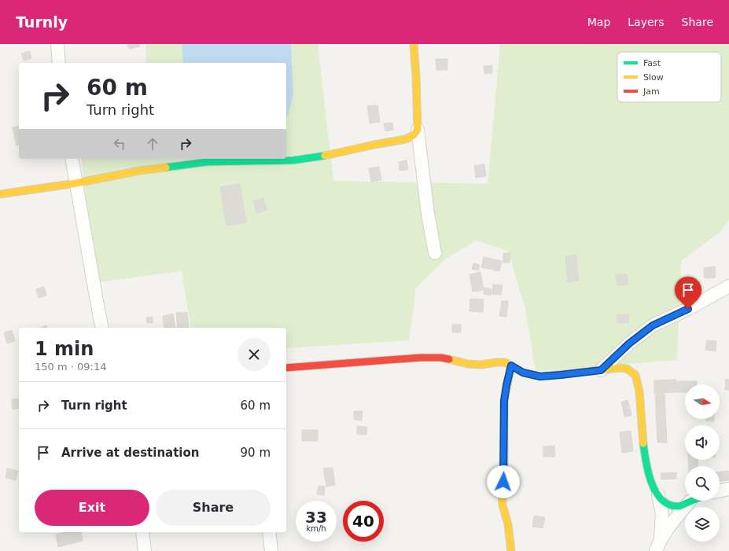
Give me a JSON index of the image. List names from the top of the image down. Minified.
{"legend":["Fast","Slow","Jam"],"north":"right","page":{"header":"Turnly","nav":["Map","Layers","Share"],"turn":["60 m","Turn right"],"heading":["1 min","150 m · 09:14"],"list":[{"name":"Turn right","value":"60 m"},{"name":"Arrive at destination","value":"90 m"}],"buttons":["Exit","Share"],"speed":"33 km/h","limit":"40"}}
